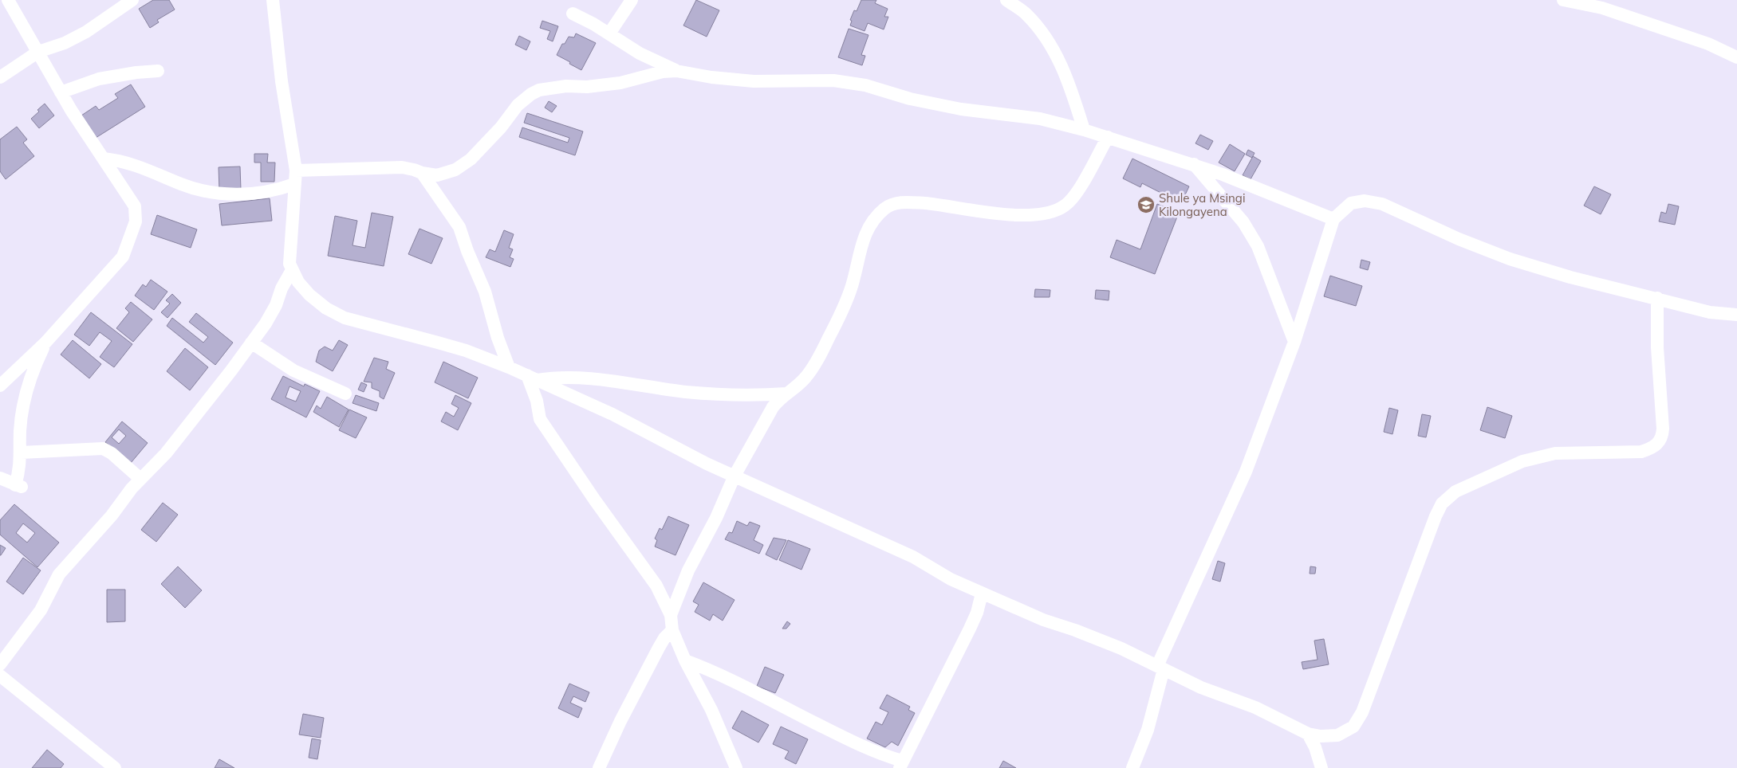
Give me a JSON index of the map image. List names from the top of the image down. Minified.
{"places":{"school or university":["Shule ya Msingi Kilongayena"]}}
